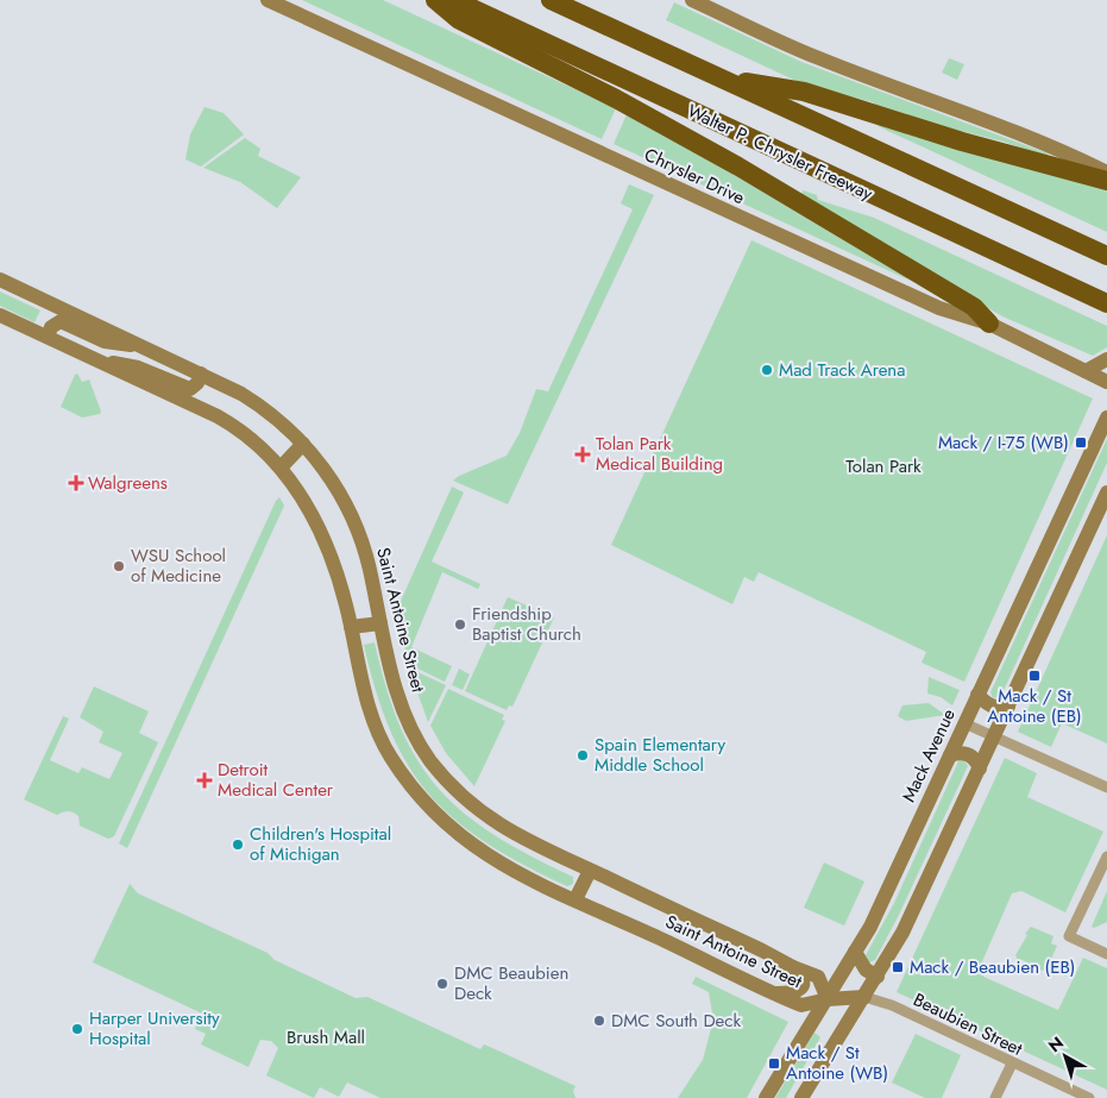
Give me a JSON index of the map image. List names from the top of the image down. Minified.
{"streets":{"highway":["Walter P. Chrysler Freeway"],"street":["Chrysler Drive","Saint Antoine Street","Mack Avenue","Beaubien Street"]},"crossings":[["Saint Antoine Street","Mack Avenue"],["Saint Antoine Street","Beaubien Street"]],"parks":["Tolan Park","Brush Mall"],"places":{"other":["Mad Track Arena","WSU School of Medicine","Friendship Baptist Church","Spain Elementary Middle School","Children's Hospital of Michigan","DMC Beaubien Deck","DMC South Deck","Harper University Hospital"],"transit":["Mack / I-75 (WB)","Mack / St Antoine (EB)","Mack / Beaubien (EB)","Mack / St Antoine (WB)"],"health":["Tolan Park Medical Building","Walgreens","Detroit Medical Center"]},"north":"top left"}
